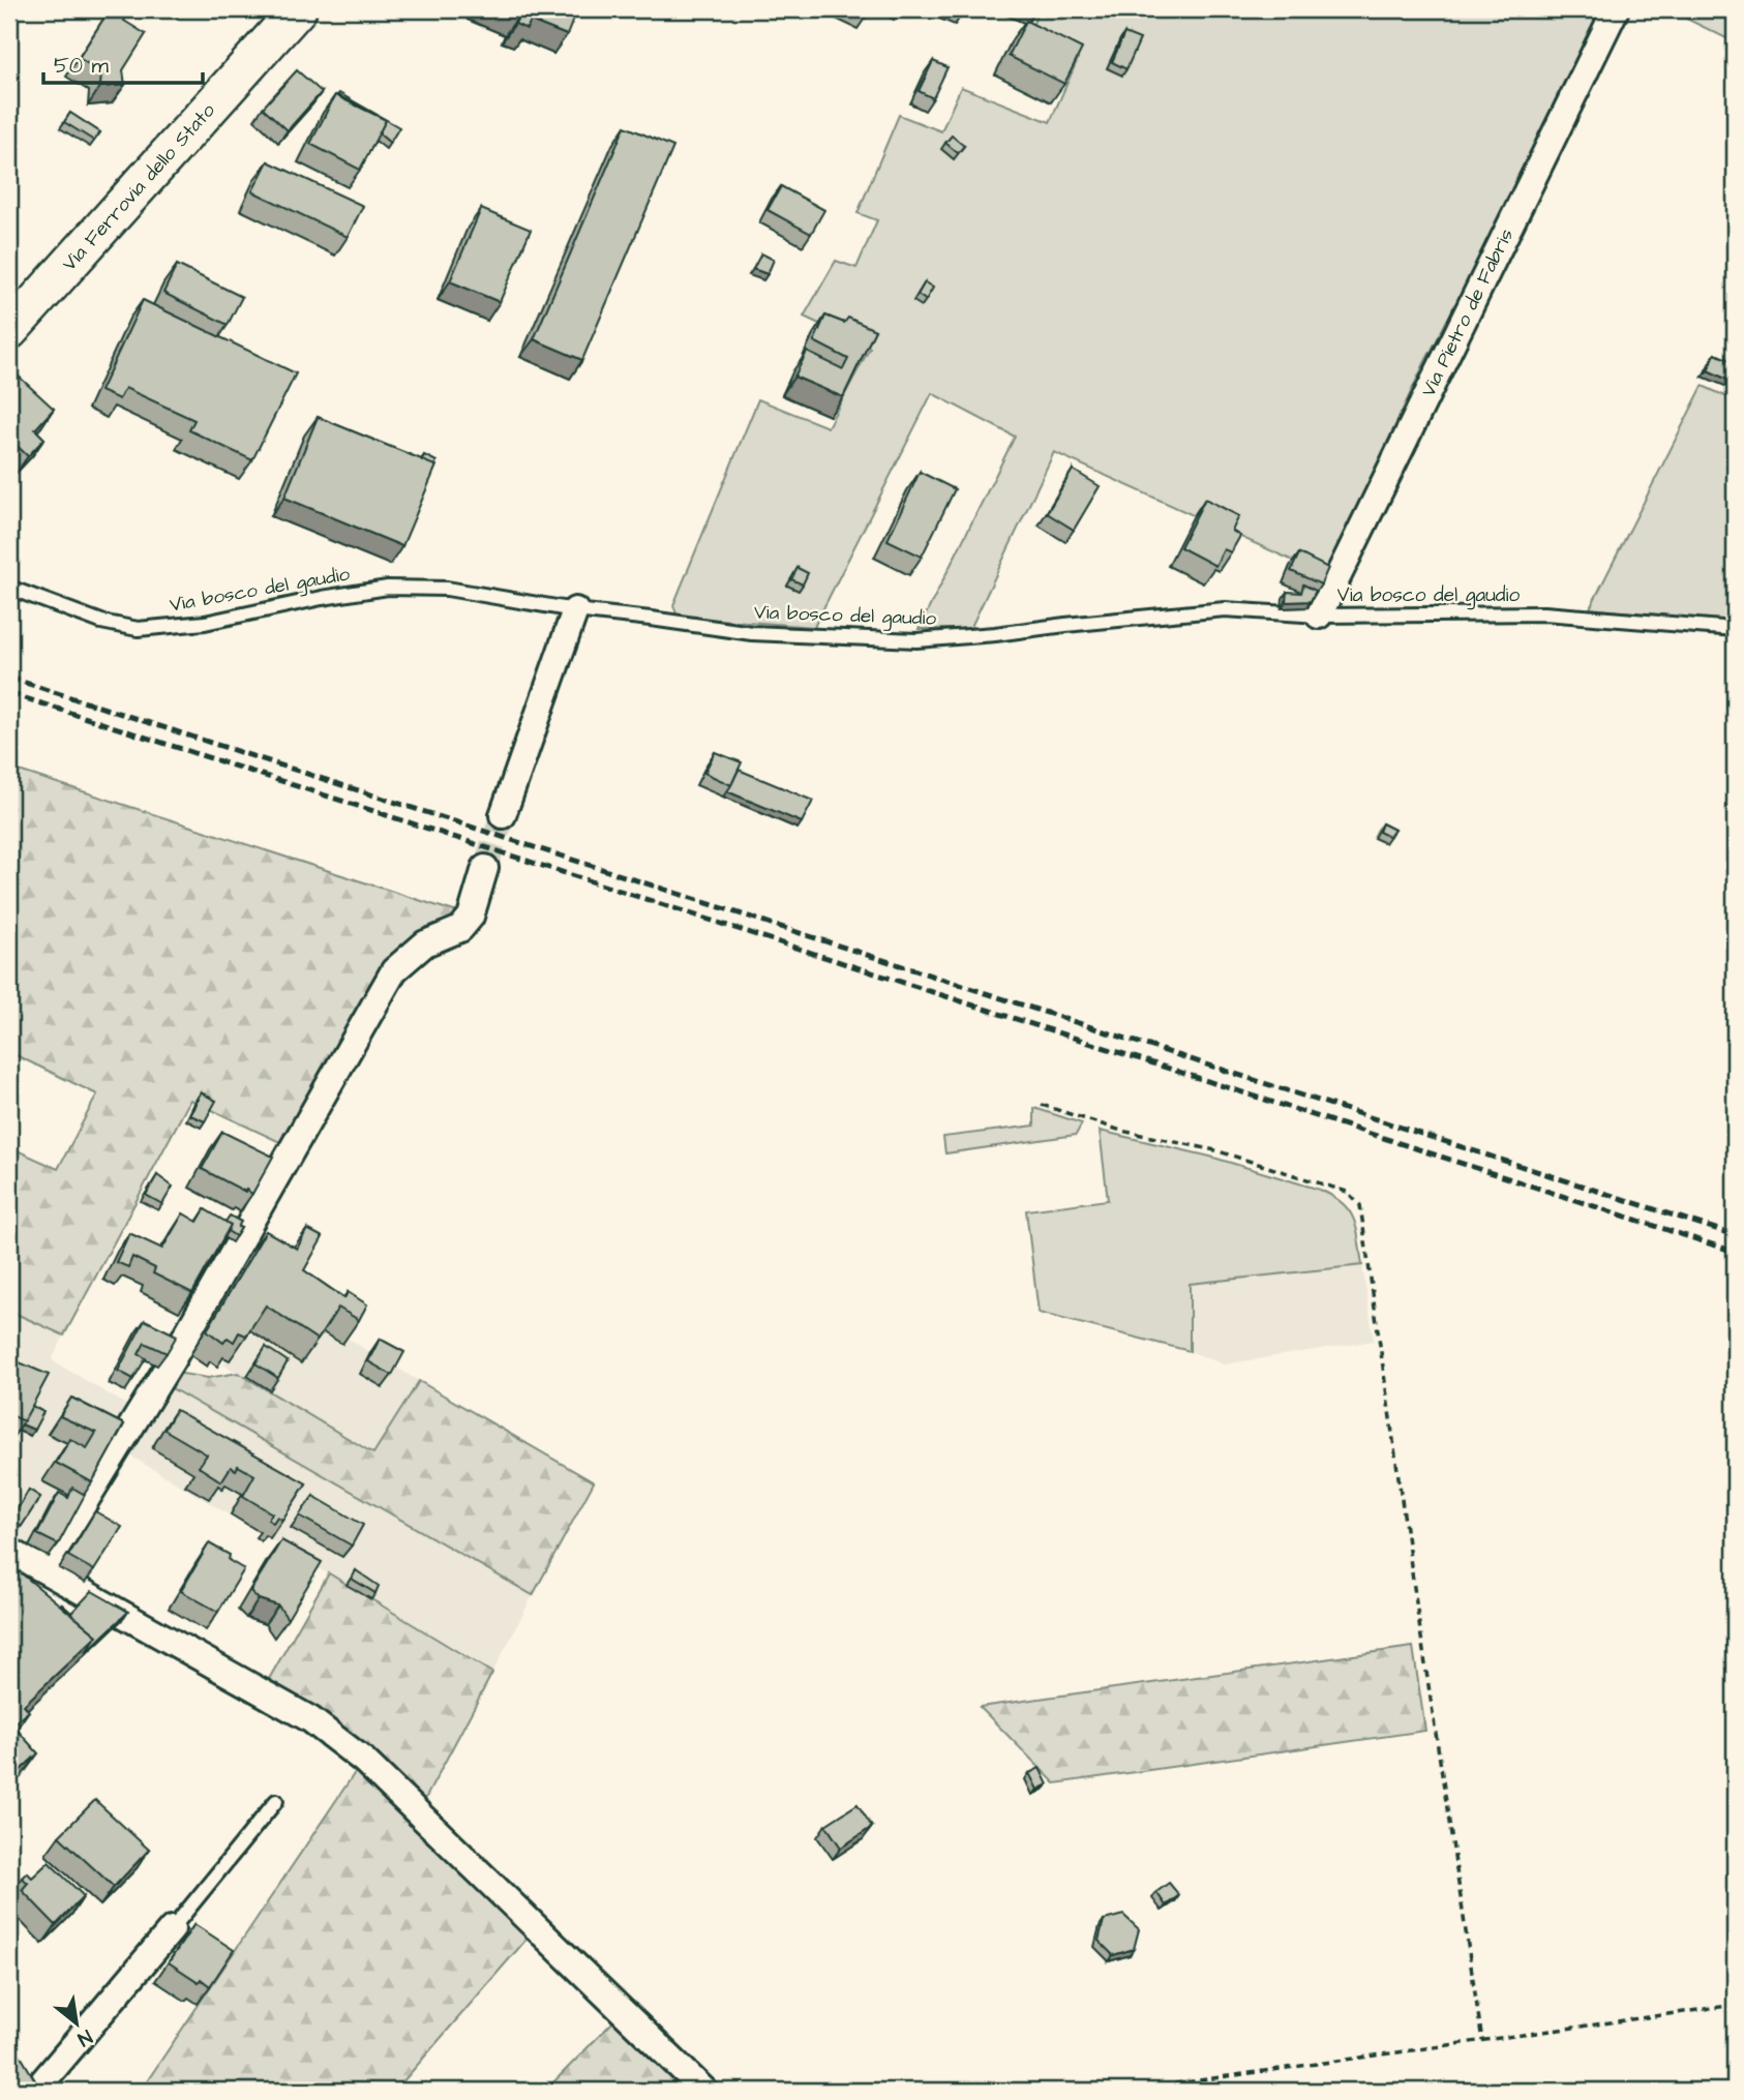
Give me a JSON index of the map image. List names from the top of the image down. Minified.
{"streets":{"main road":["Via Ferrovia dello Stato"],"street":["Via Pietro de Fabris"],"lane":["Via bosco del gaudio"]},"crossings":[["Via Pietro de Fabris","Via bosco del gaudio"]],"scale_bar":"50 m","north":"bottom right"}
